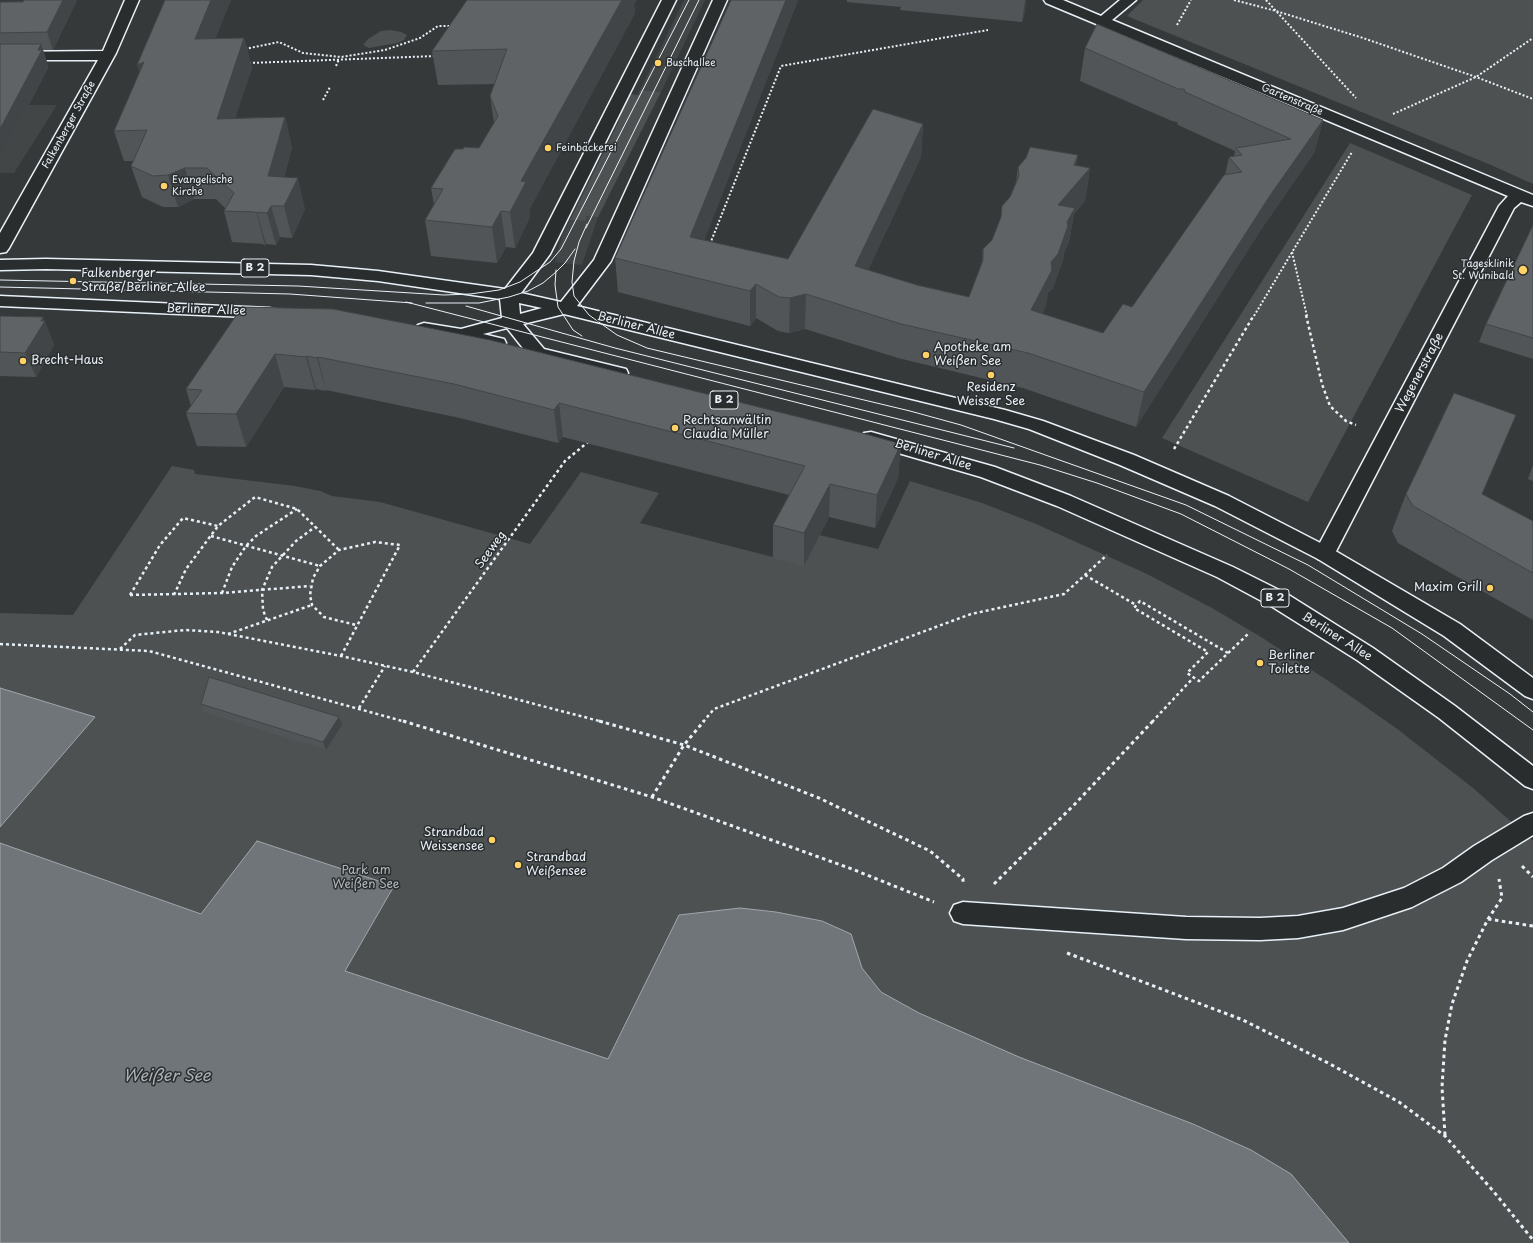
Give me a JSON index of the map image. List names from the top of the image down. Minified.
{"streets":{"main road":["Gartenstraße","Falkenberger Straße","B 2","Berliner Allee","Wegenerstraße"],"path":["Seeweg"]},"crossings":[["Gartenstraße","Wegenerstraße"],["Berliner Allee","Wegenerstraße"]],"water":["Weißer See"],"parks":["Park am Weißen See"],"places":["Buschallee","Feinbäckerei","Evangelische Kirche","Tagesklinik St. Wunibald","Falkenberger Straße/Berliner Allee","Apotheke am Weißen See","Brecht-Haus","Residenz Weisser See","Rechtsanwältin Claudia Müller","Maxim Grill","Berliner Toilette","Strandbad Weissensee","Strandbad Weißensee"]}
